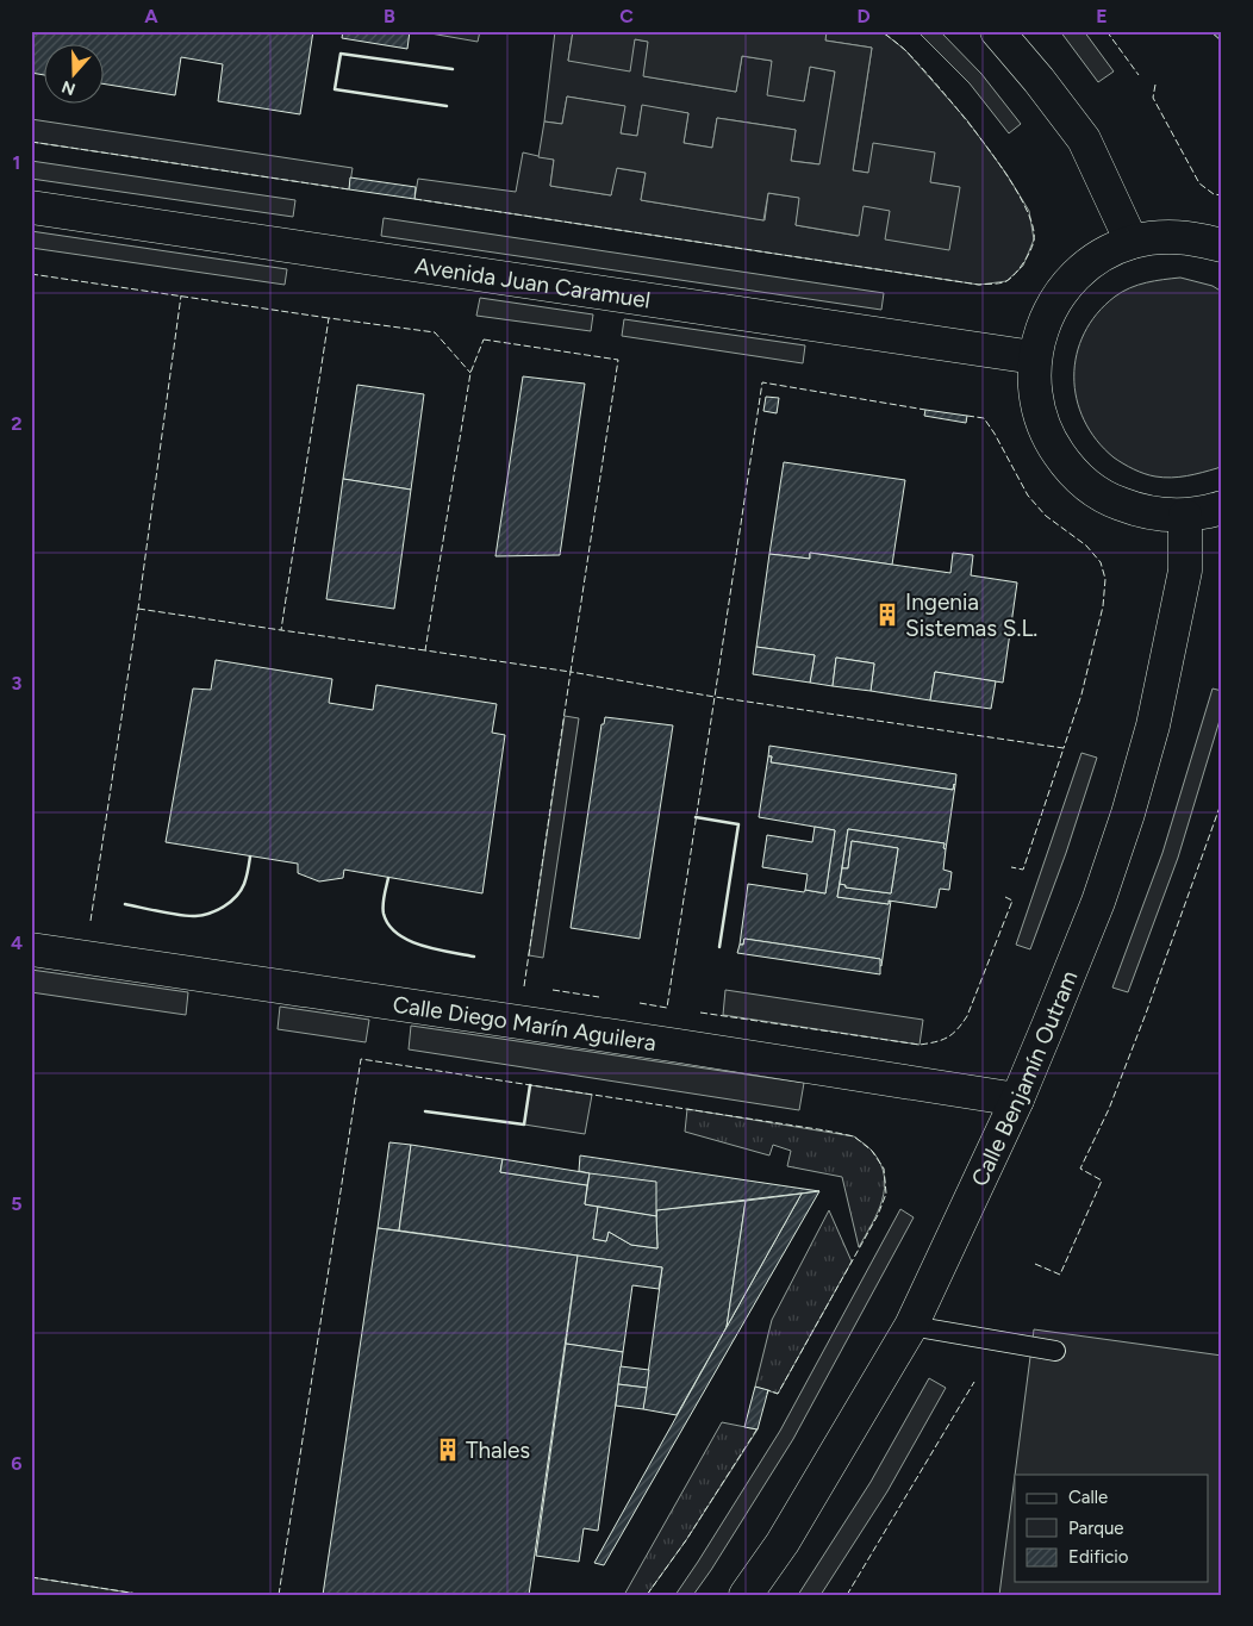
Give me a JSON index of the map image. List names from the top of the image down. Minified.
{"streets":{"street":["Avenida Juan Caramuel","Calle Diego Marín Aguilera","Calle Benjamín Outram"]},"crossings":[["Calle Diego Marín Aguilera","Calle Benjamín Outram"]],"places":{"building":["Ingenia Sistemas S.L.","Thales"]},"legend":["Calle","Parque","Edificio"],"north":"bottom","grid":{"columns":["A","B","C","D","E"],"rows":["1","2","3","4","5","6"]}}
